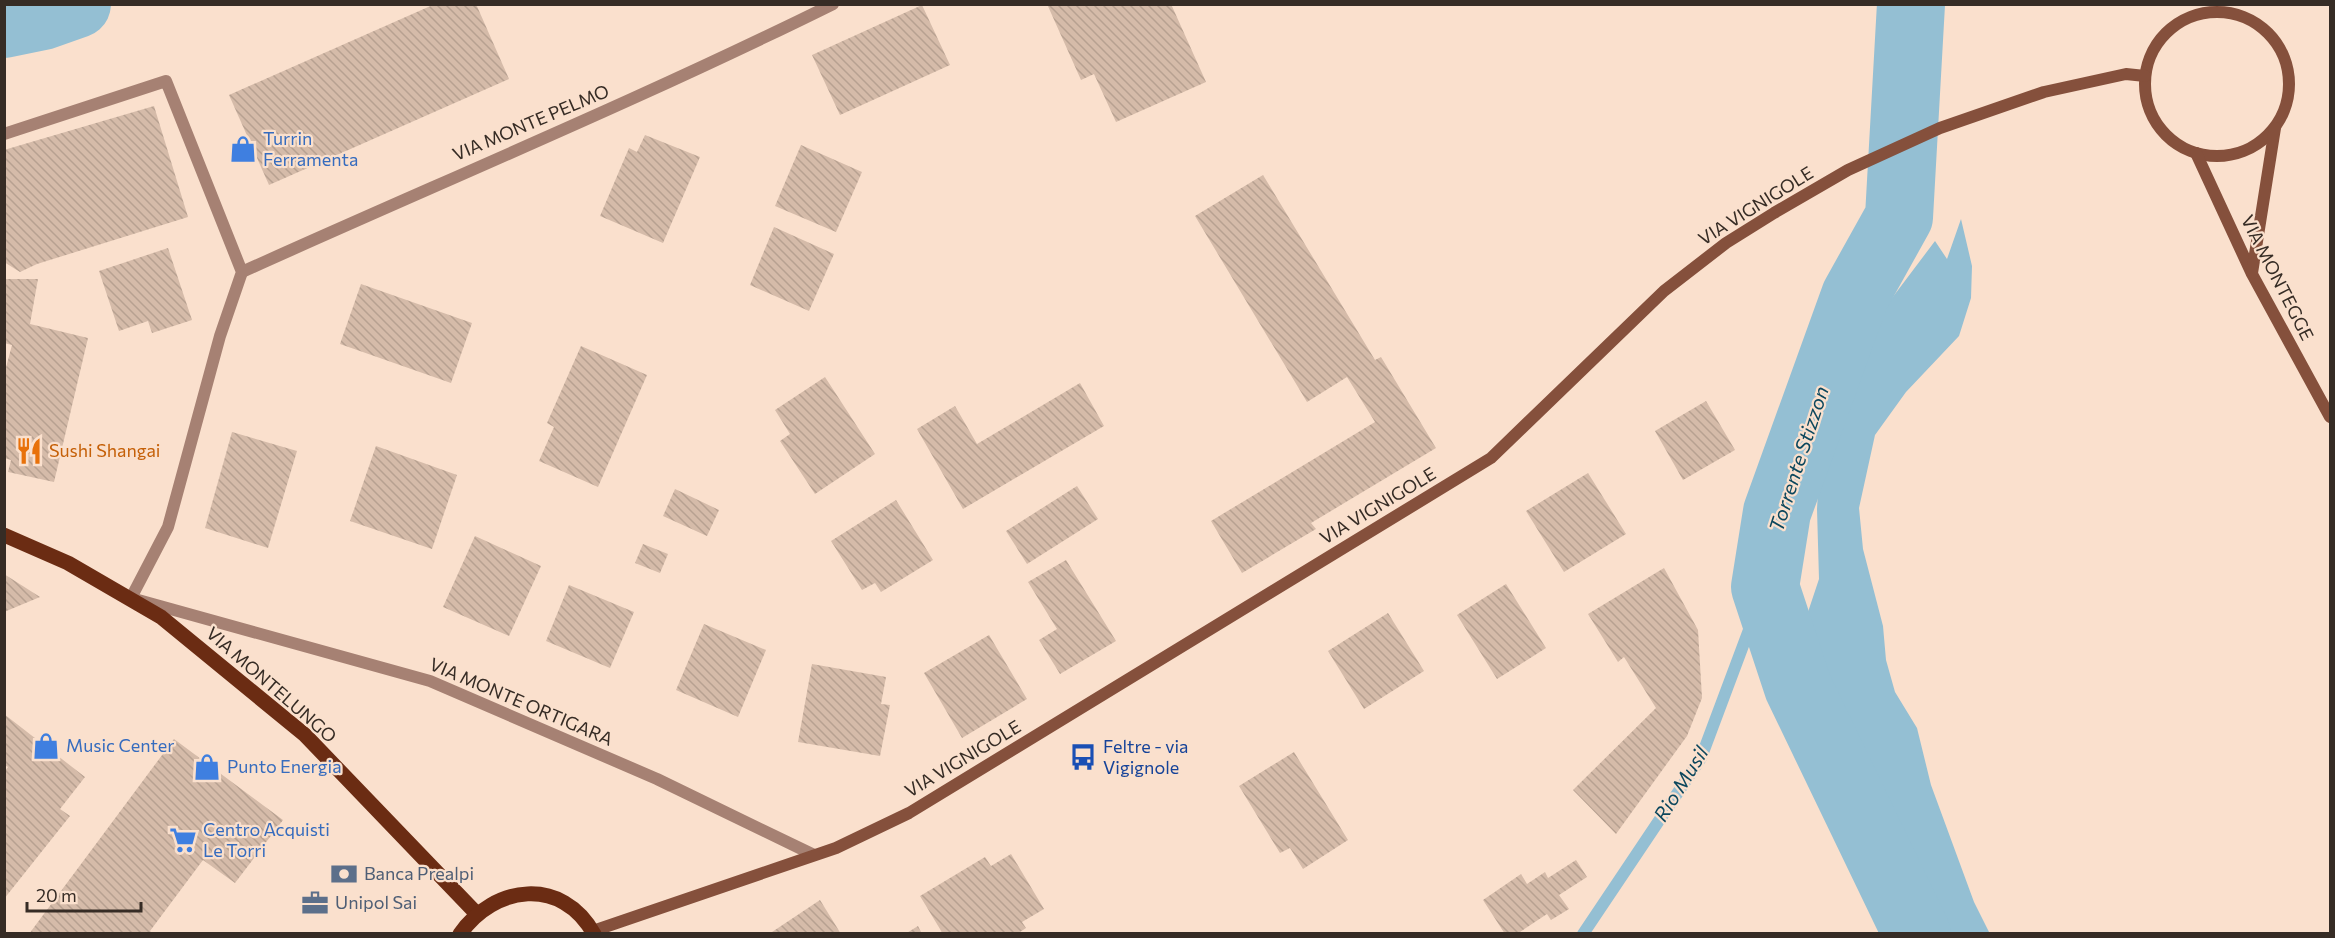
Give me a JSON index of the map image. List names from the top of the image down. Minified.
{"streets":{"main road":["VIA MONTELUNGO"],"street":["VIA MONTE PELMO","VIA VIGNIGOLE","VIA MONTEGGE","VIA MONTE ORTIGARA"]},"crossings":[["VIA VIGNIGOLE","VIA MONTEGGE"],["VIA VIGNIGOLE","VIA MONTE ORTIGARA"],["VIA MONTELUNGO","VIA MONTE ORTIGARA"]],"water":["Torrente Stizzon","Rio Musil"],"places":{"shop":["Turrin Ferramenta","Music Center","Punto Energia"],"restaurant":["Sushi Shangai"],"bus stop":["Feltre - via Vigignole"],"supermarket":["Centro Acquisti Le Torri"],"bank":["Banca Prealpi"],"office":["Unipol Sai"]},"scale_bar":"20 m"}
